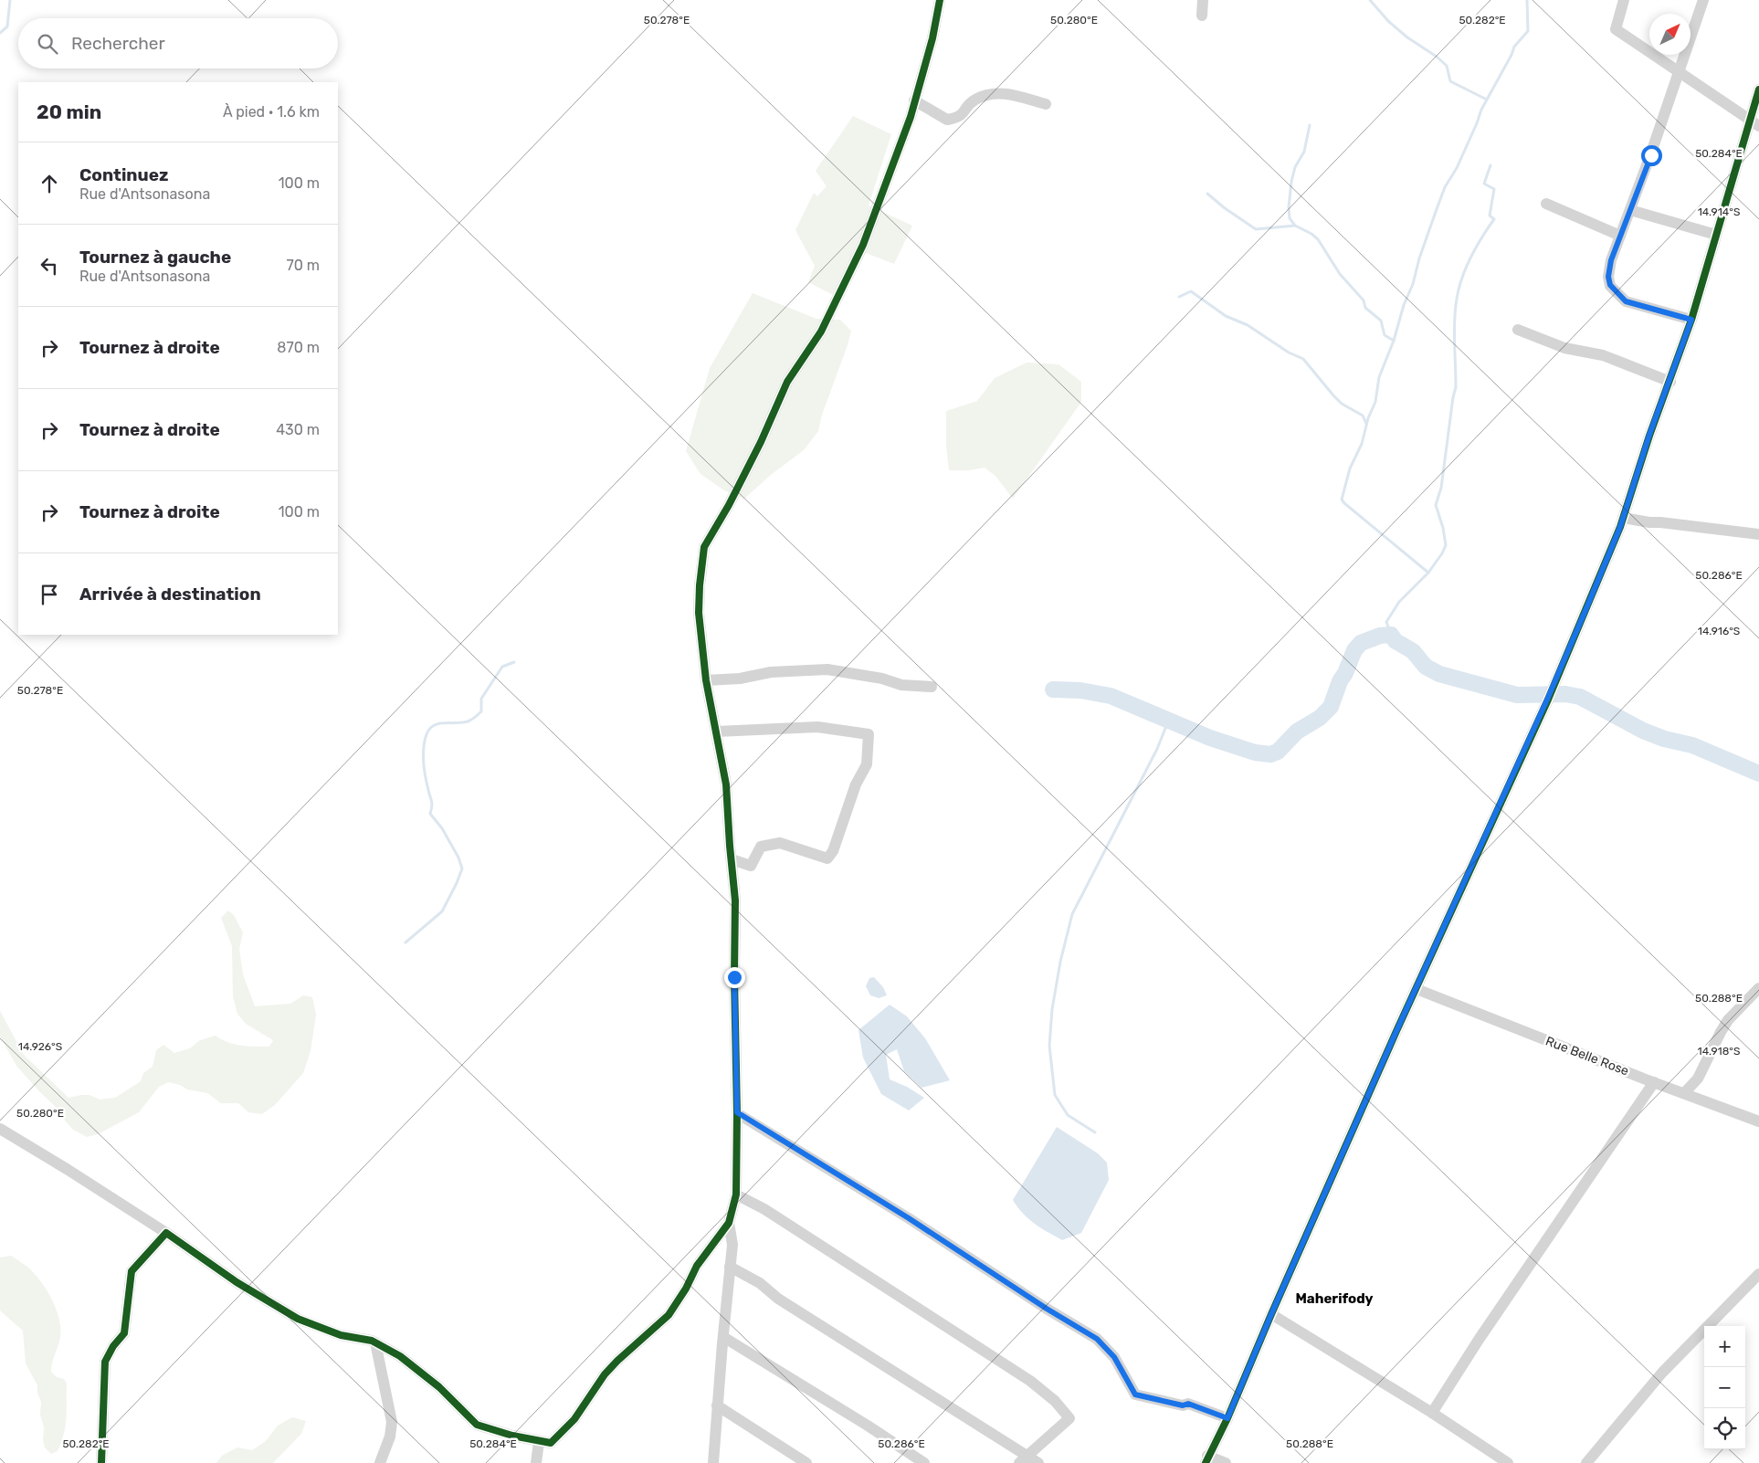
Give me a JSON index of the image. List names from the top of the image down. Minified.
{"streets":{"street":["Rue Belle Rose"]},"districts":["Maherifody"],"north":"top right","page":{"search":"Rechercher","heading":["20 min","À pied · 1.6 km"],"list":[["Continuez","Rue d'Antsonasona","100 m"],["Tournez à gauche","Rue d'Antsonasona","70 m"],["Tournez à droite","870 m"],["Tournez à droite","430 m"],["Tournez à droite","100 m"],"Arrivée à destination"],"map_buttons":["+","−"]},"coordinates":["50.278°E","50.280°E","50.282°E","50.284°E","14.914°S","50.286°E","14.916°S","50.288°E","14.926°S","14.918°S"]}
